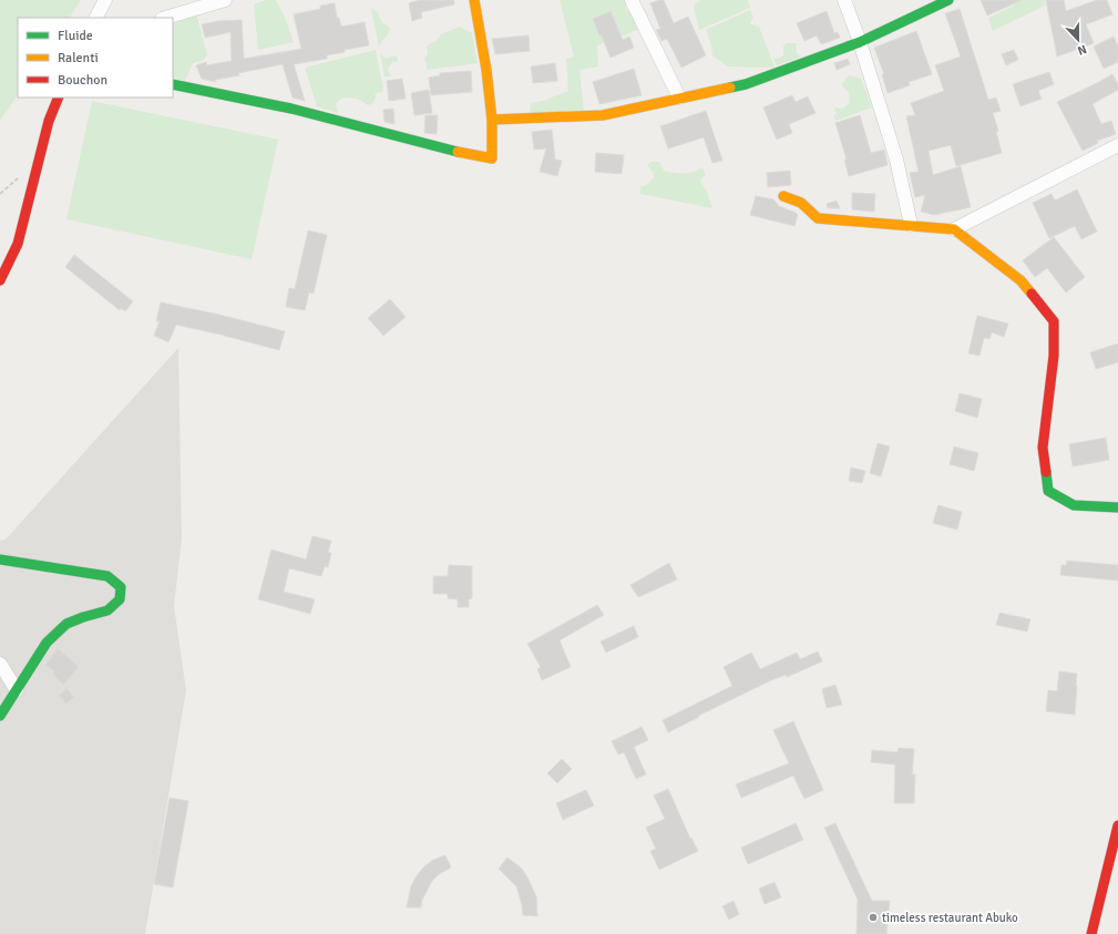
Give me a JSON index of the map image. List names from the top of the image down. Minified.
{"places":["timeless restaurant Abuko"],"legend":["Fluide","Ralenti","Bouchon"],"north":"bottom"}
